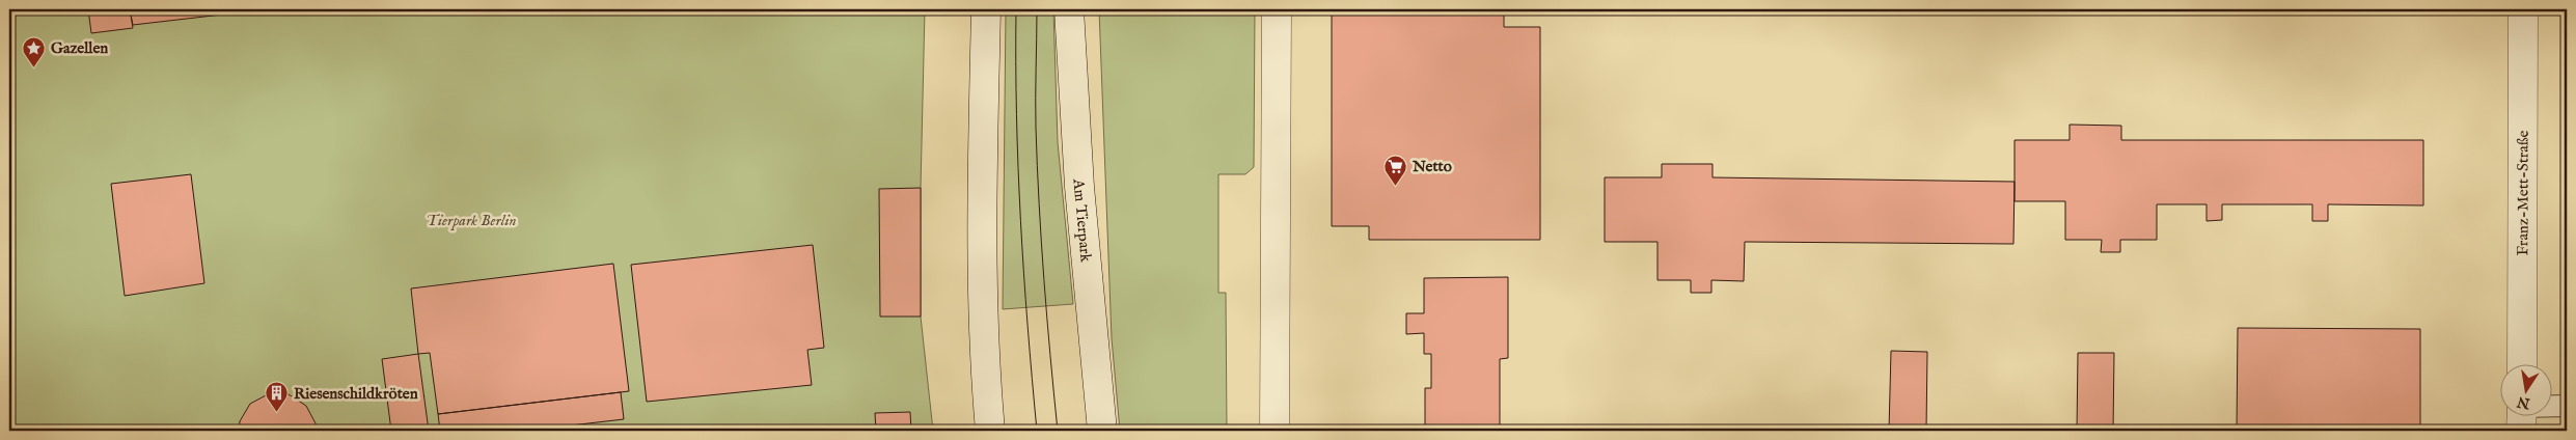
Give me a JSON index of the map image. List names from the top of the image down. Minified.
{"streets":{"main road":["Franz-Mett-Straße","Am Tierpark"]},"parks":["Tierpark Berlin"],"places":{"place":["Gazellen"],"supermarket":["Netto"],"building":["Riesenschildkröten"]},"north":"bottom"}
